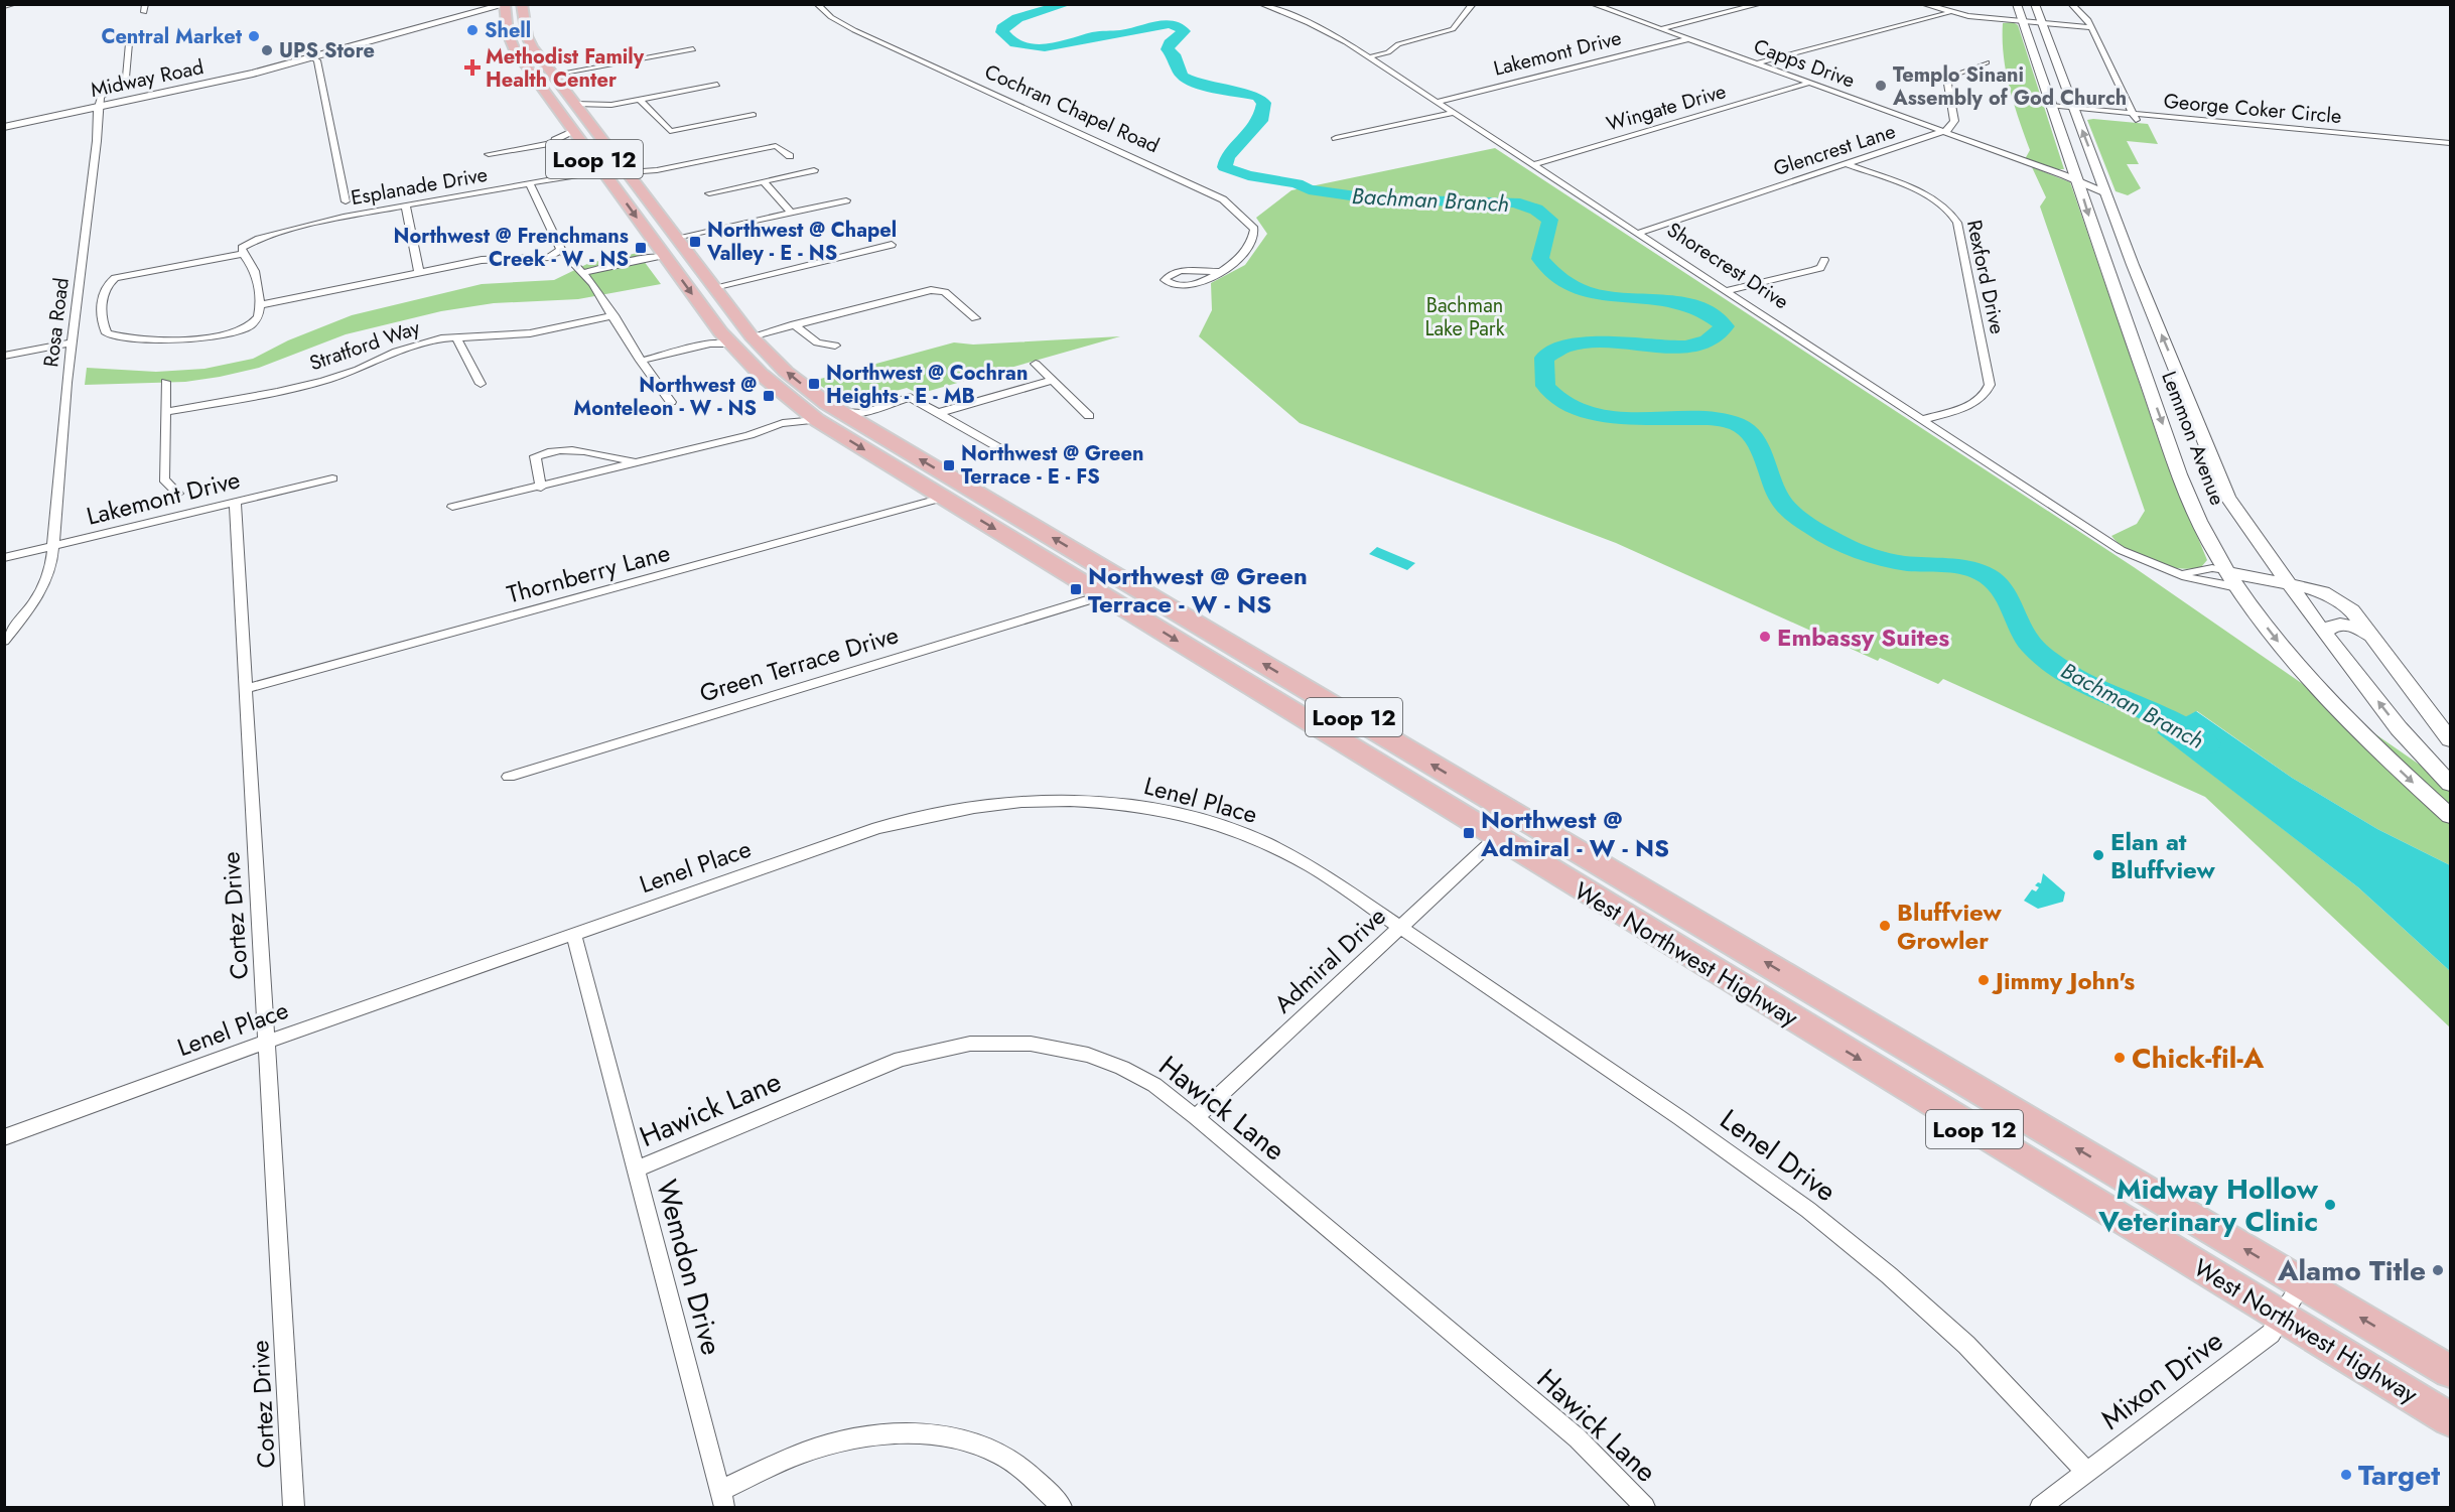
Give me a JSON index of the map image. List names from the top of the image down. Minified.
{"streets":{"main road":["Midway Road","Loop 12","Shorecrest Drive","Lemmon Avenue","West Northwest Highway"],"street":["Lakemont Drive","Capps Drive","Wingate Drive","Cochran Chapel Road","George Coker Circle","Glencrest Lane","Esplanade Drive","Rexford Drive","Rosa Road","Stratford Way","Thornberry Lane","Green Terrace Drive","Lenel Place","Cortez Drive","Admiral Drive","Hawick Lane","Lenel Drive","Wemdon Drive","Mixon Drive"]},"crossings":[["Lakemont Drive","Capps Drive"],["Lakemont Drive","Shorecrest Drive"],["Lakemont Drive","Rosa Road"],["Lakemont Drive","Cortez Drive"],["Capps Drive","Wingate Drive"],["Capps Drive","Glencrest Lane"],["Capps Drive","Lemmon Avenue"],["Midway Road","Rosa Road"],["Midway Road","West Northwest Highway"],["Wingate Drive","Shorecrest Drive"],["George Coker Circle","Lemmon Avenue"],["Glencrest Lane","Shorecrest Drive"],["Glencrest Lane","Rexford Drive"],["Shorecrest Drive","Rexford Drive"],["Shorecrest Drive","Lemmon Avenue"],["Thornberry Lane","Cortez Drive"],["Thornberry Lane","West Northwest Highway"],["Green Terrace Drive","West Northwest Highway"],["Lenel Place","Cortez Drive"],["Lenel Place","Admiral Drive"],["Lenel Place","Lenel Drive"],["Lenel Place","Wemdon Drive"],["West Northwest Highway","Admiral Drive"],["West Northwest Highway","Mixon Drive"],["Admiral Drive","Hawick Lane"],["Admiral Drive","Lenel Drive"],["Hawick Lane","Wemdon Drive"],["Lenel Drive","Mixon Drive"]],"water":["Bachman Branch"],"parks":["Bachman Lake Park"],"places":{"other":["Shell","Central Market","UPS Store","Templo Sinani Assembly of God Church","Embassy Suites","Elan at Bluffview","Bluffview Growler","Jimmy John's","Chick-fil-A","Midway Hollow Veterinary Clinic","Alamo Title","Target"],"health":["Methodist Family Health Center"],"transit":["Northwest @ Chapel Valley - E - NS","Northwest @ Frenchmans Creek - W - NS","Northwest @ Cochran Heights - E - MB","Northwest @ Monteleon - W - NS","Northwest @ Green Terrace - E - FS","Northwest @ Green Terrace - W - NS","Northwest @ Admiral - W - NS"]}}
